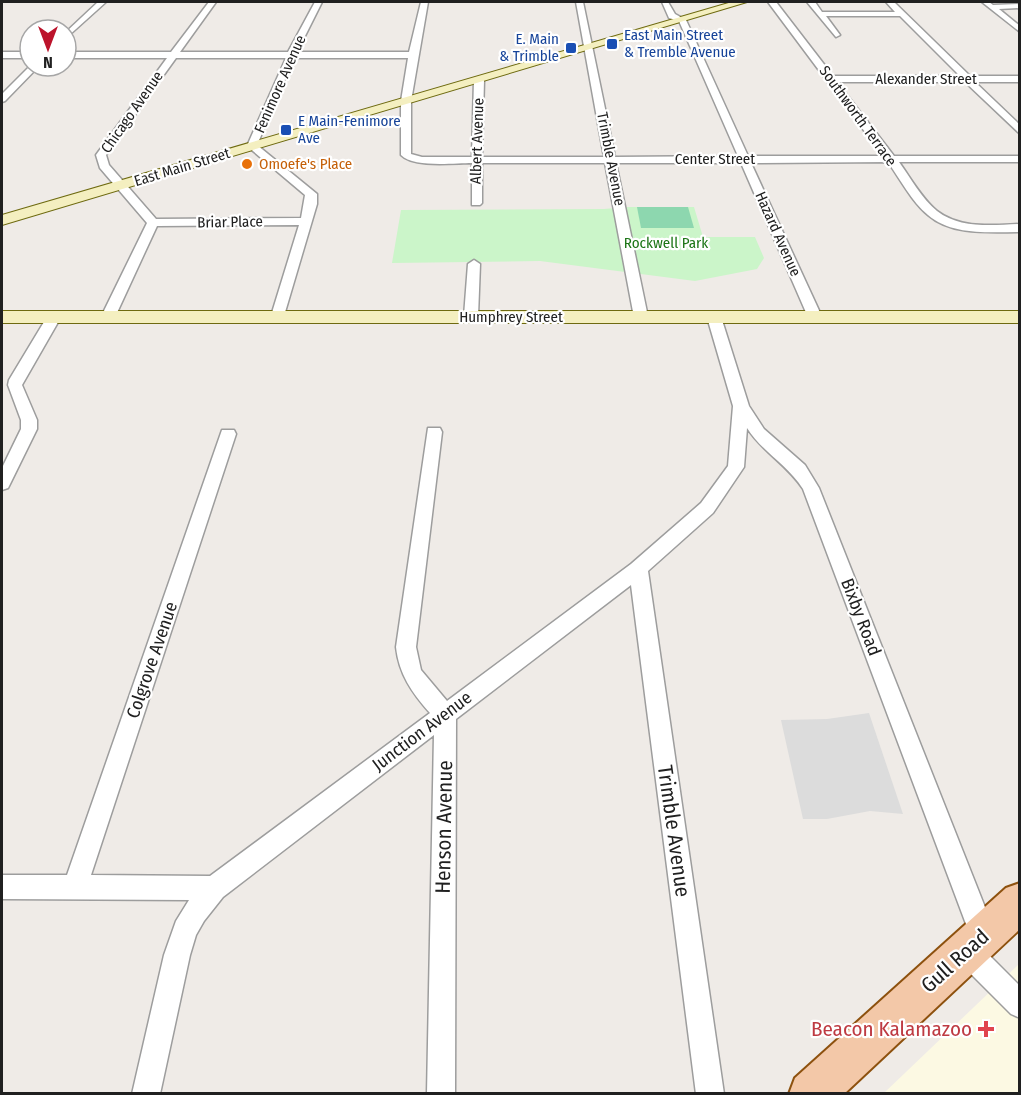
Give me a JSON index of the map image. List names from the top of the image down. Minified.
{"streets":{"main road":["Gull Road"],"street":["Alexander Street","Fenimore Avenue","Chicago Avenue","Southworth Terrace","Albert Avenue","Trimble Avenue","Center Street","East Main Street","Briar Place","Hazard Avenue","Humphrey Street","Bixby Road","Colgrove Avenue","Junction Avenue","Henson Avenue"]},"crossings":[["Alexander Street","Southworth Terrace"],["Fenimore Avenue","East Main Street"],["Fenimore Avenue","Briar Place"],["Fenimore Avenue","Humphrey Street"],["Chicago Avenue","East Main Street"],["Chicago Avenue","Briar Place"],["Southworth Terrace","Center Street"],["Albert Avenue","Center Street"],["Albert Avenue","East Main Street"],["Trimble Avenue","Center Street"],["Trimble Avenue","East Main Street"],["Trimble Avenue","Humphrey Street"],["Trimble Avenue","Junction Avenue"],["Center Street","East Main Street"],["Center Street","Hazard Avenue"],["East Main Street","Hazard Avenue"],["Hazard Avenue","Humphrey Street"],["Humphrey Street","Bixby Road"],["Bixby Road","Junction Avenue"],["Bixby Road","Gull Road"],["Junction Avenue","Henson Avenue"]],"parks":["Rockwell Park"],"places":{"transit":["East Main Street & Tremble Avenue","E. Main & Trimble","E Main-Fenimore Ave"],"other":["Omoefe's Place"],"health":["Beacon Kalamazoo"]},"north":"bottom"}
